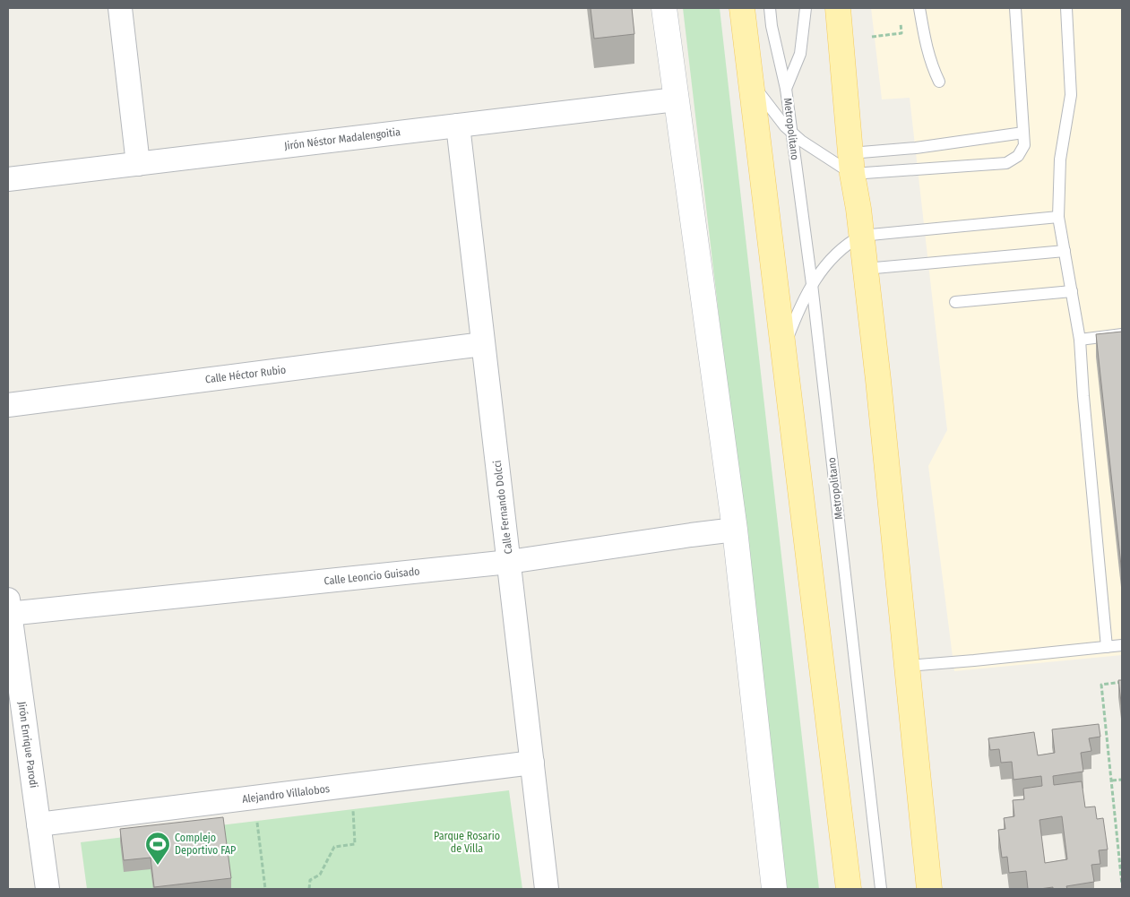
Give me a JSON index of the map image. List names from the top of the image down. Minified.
{"streets":{"street":["Jirón Néstor Madalengoitia","Calle Héctor Rubio","Calle Fernando Dolcci","Calle Leoncio Guisado","Jirón Enrique Parodi","Alejandro Villalobos"],"lane":["Metropolitano"]},"crossings":[["Jirón Néstor Madalengoitia","Calle Fernando Dolcci"],["Calle Héctor Rubio","Calle Fernando Dolcci"],["Calle Fernando Dolcci","Calle Leoncio Guisado"],["Calle Fernando Dolcci","Alejandro Villalobos"],["Calle Leoncio Guisado","Jirón Enrique Parodi"],["Jirón Enrique Parodi","Alejandro Villalobos"]],"parks":["Parque Rosario de Villa"],"places":{"sports":["Complejo Deportivo FAP"]}}
